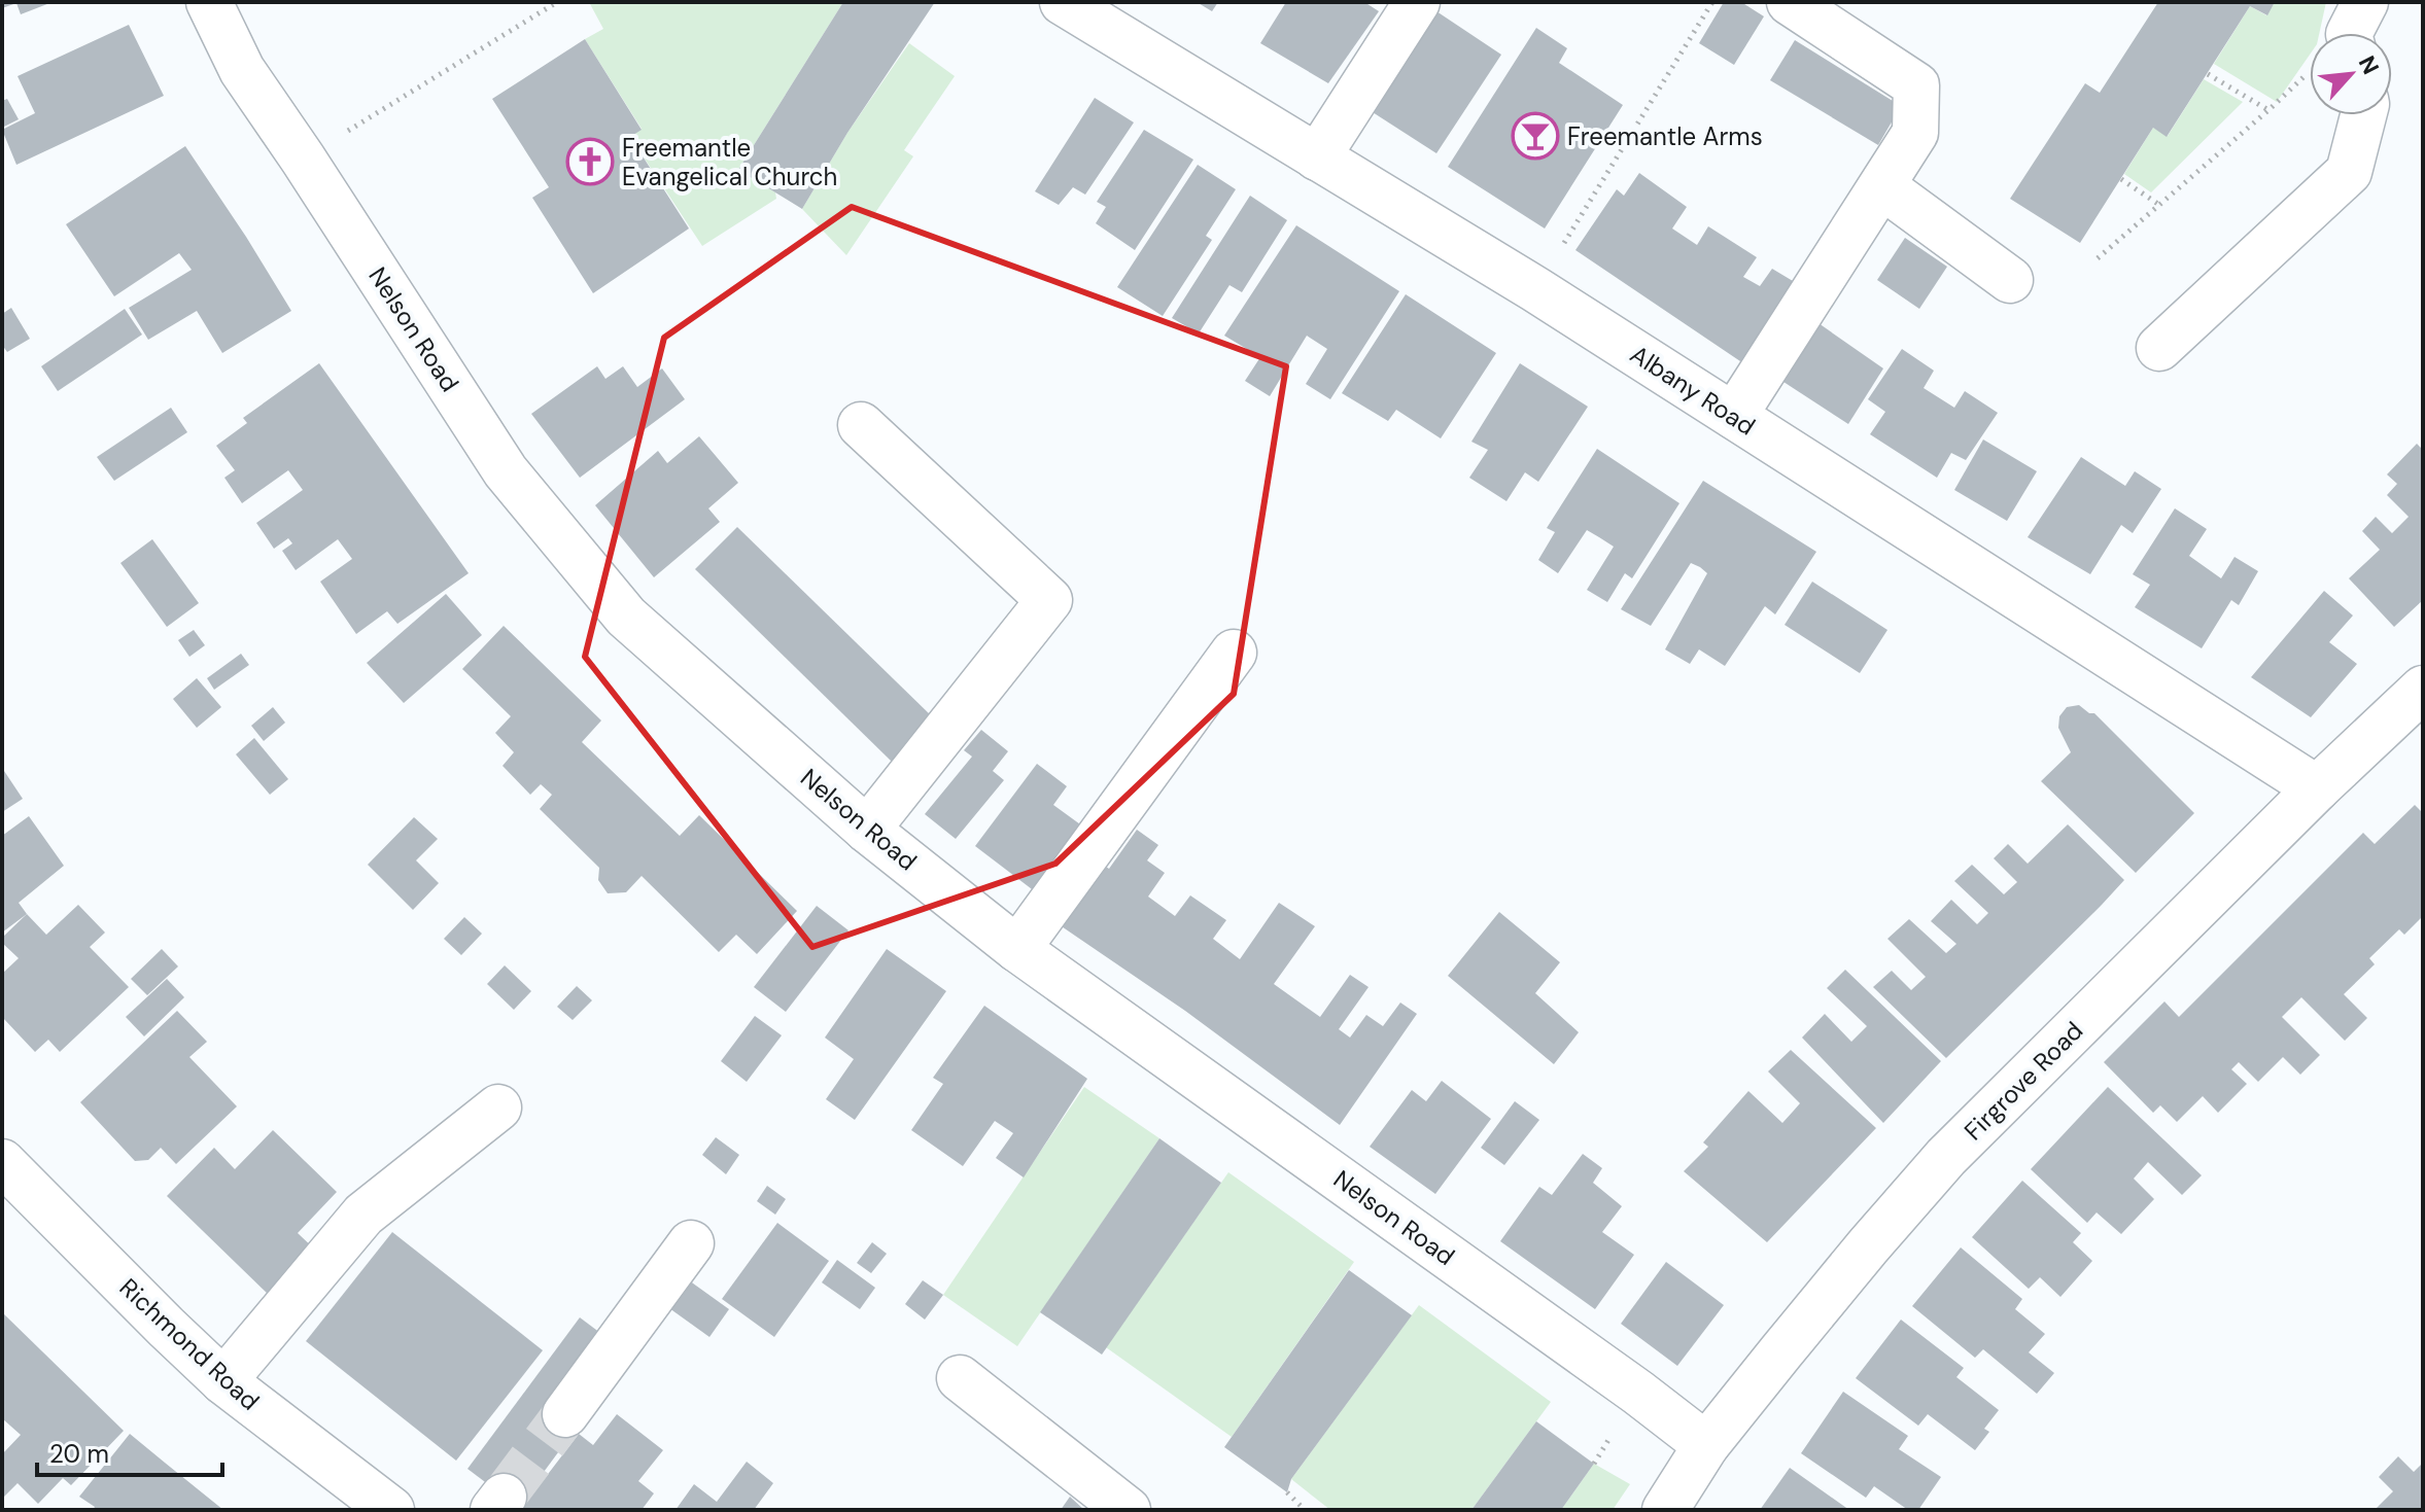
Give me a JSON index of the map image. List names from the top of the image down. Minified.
{"streets":{"street":["Nelson Road","Albany Road","Firgrove Road","Richmond Road"]},"crossings":[["Nelson Road","Firgrove Road"],["Albany Road","Firgrove Road"]],"places":{"bar":["Freemantle Arms"],"church":["Freemantle Evangelical Church"]},"scale_bar":"20 m","north":"top right"}
